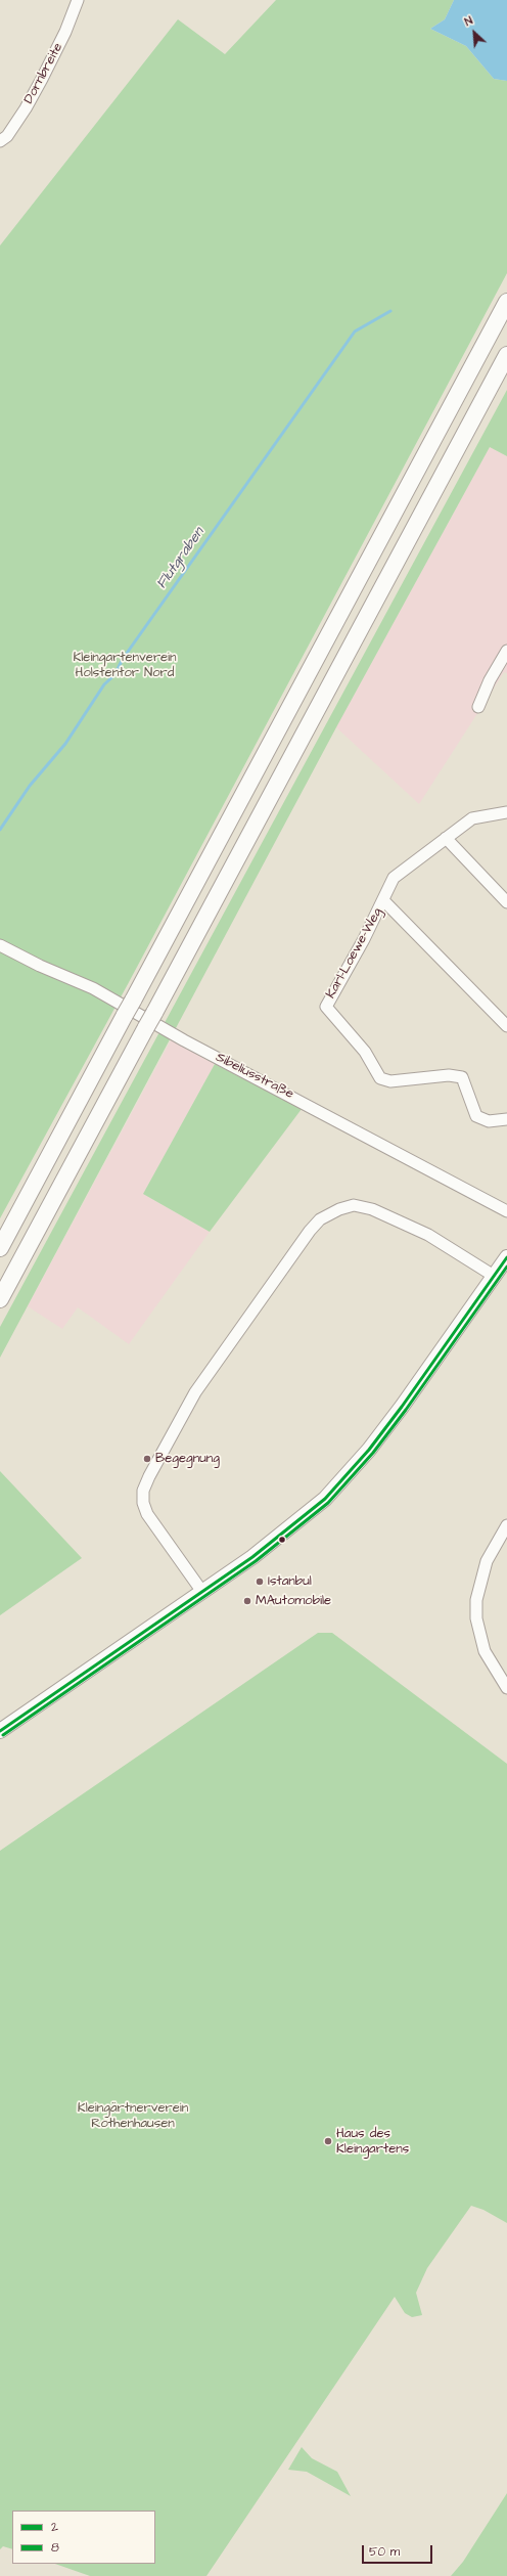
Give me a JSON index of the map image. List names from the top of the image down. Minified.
{"streets":{"street":["Dornbreite","Karl-Loewe-Weg","Sibeliusstraße"]},"water":["Flutgraben"],"parks":["Kleingartenverein Holstentor Nord","Kleingärtnerverein Rothenhausen"],"places":["Begegnung","Istanbul","MAutomobile","Haus des Kleingartens"],"lines":["transit line 2","transit line 8"],"legend":["2","8"],"scale_bar":"50 m","north":"top left"}
